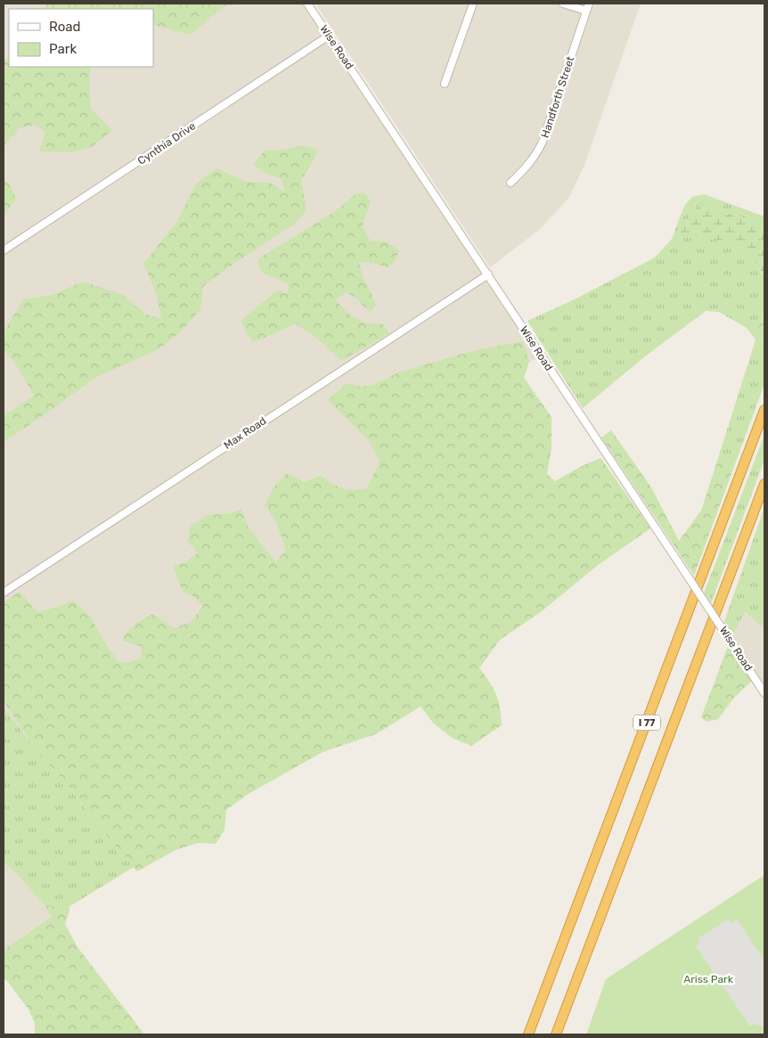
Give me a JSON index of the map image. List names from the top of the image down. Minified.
{"streets":{"highway":["I 77"],"street":["Wise Road","Handforth Street","Cynthia Drive","Max Road"]},"crossings":[["Wise Road","Cynthia Drive"],["Wise Road","Max Road"]],"parks":["Ariss Park"],"legend":["Road","Park"]}
